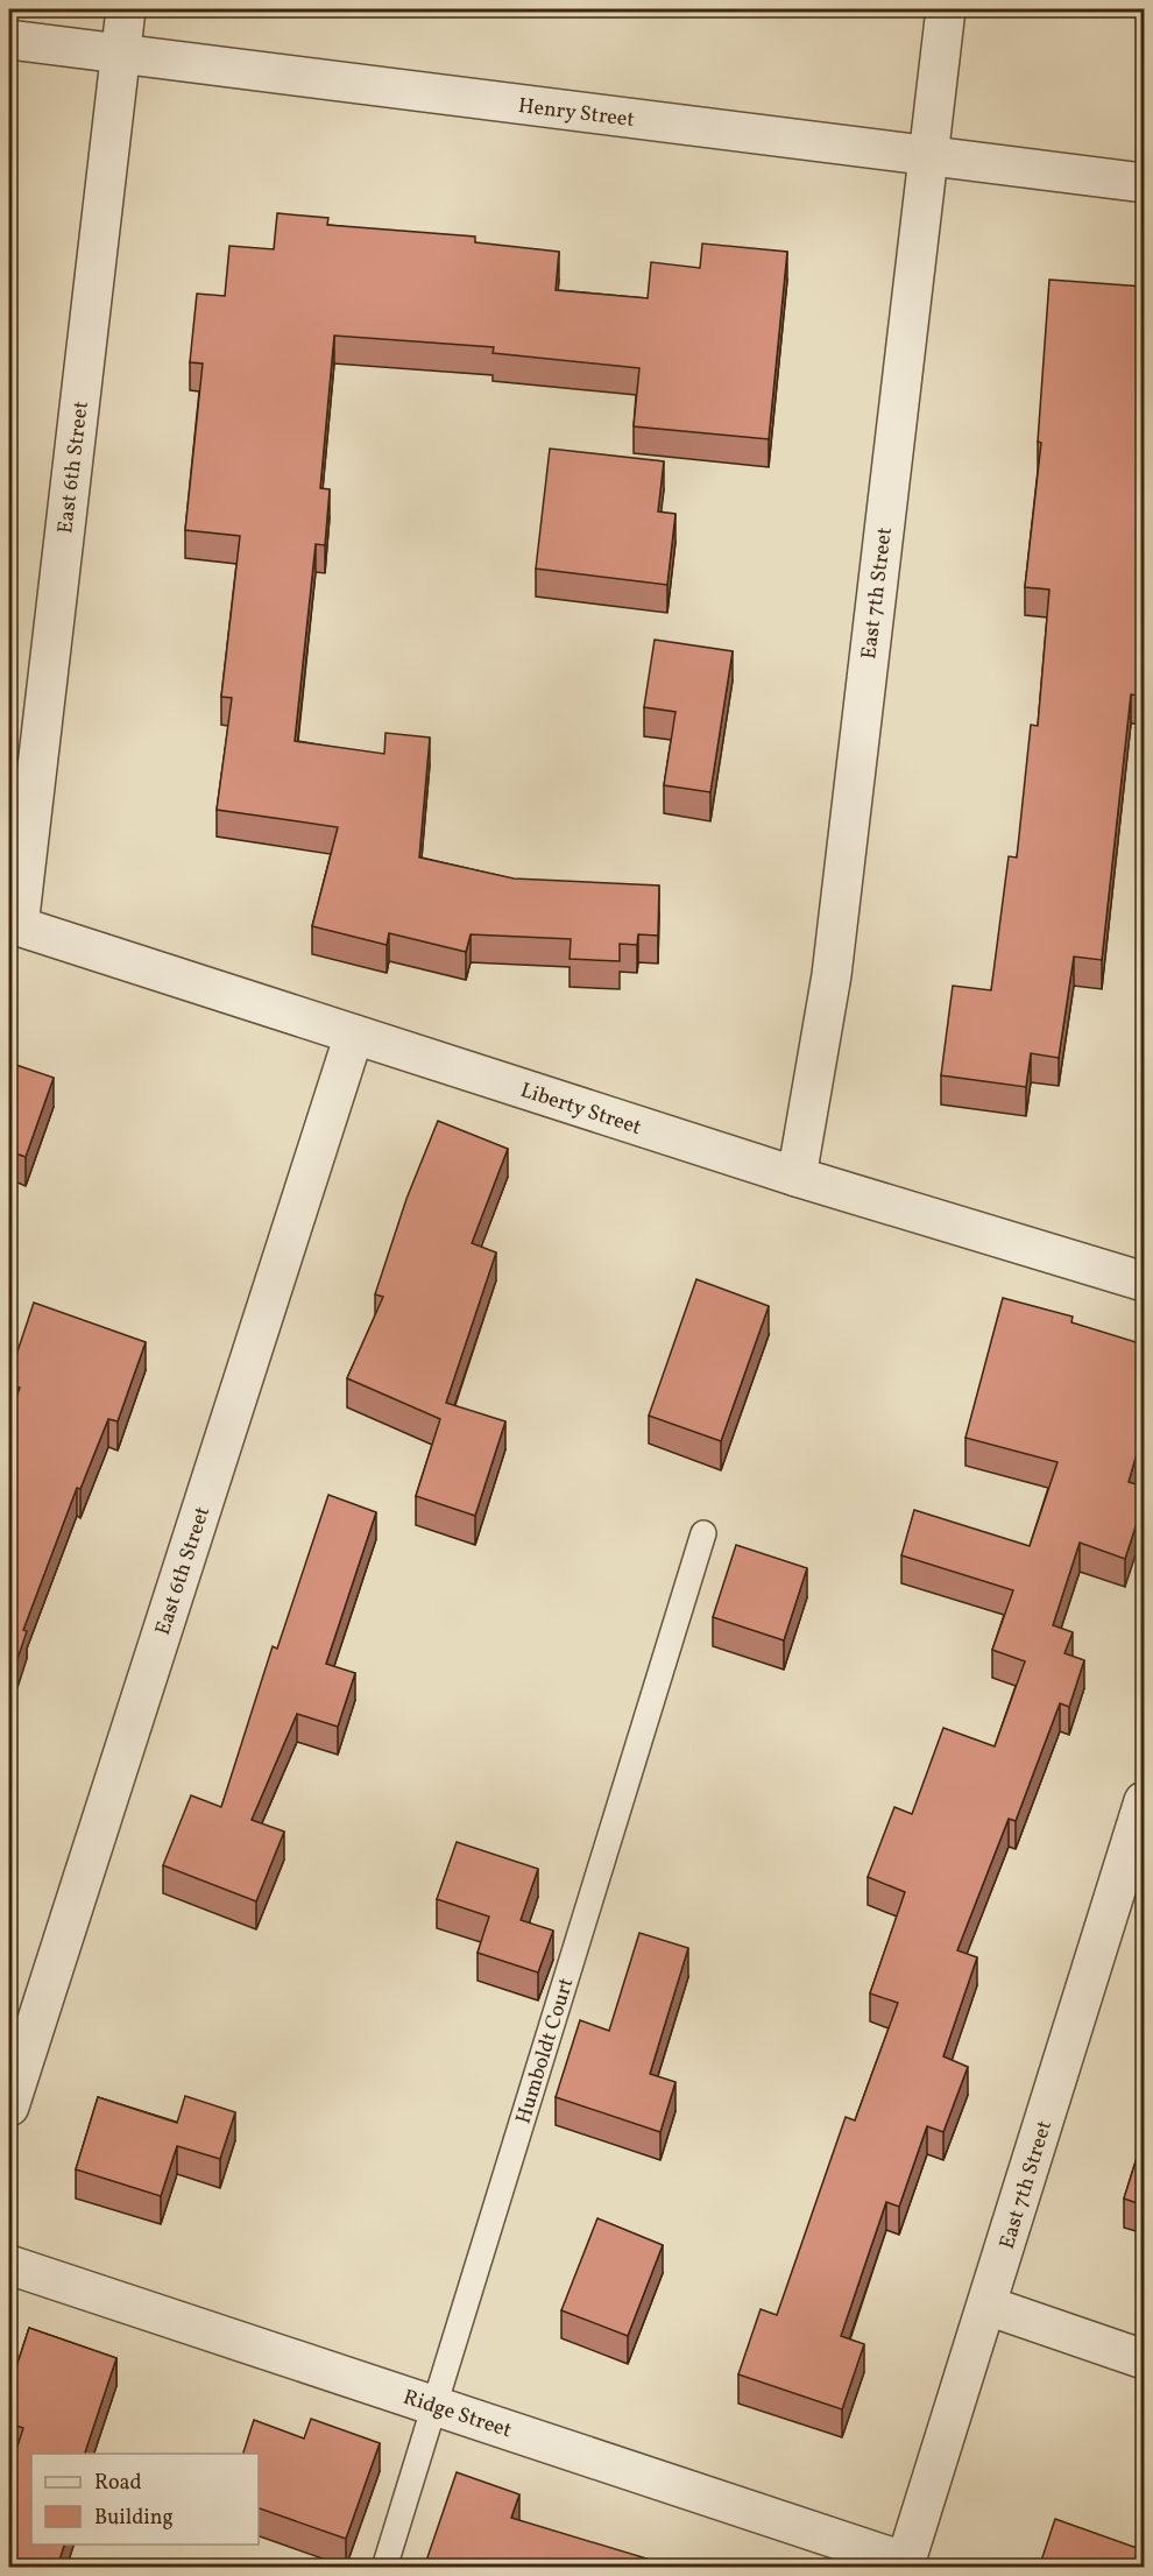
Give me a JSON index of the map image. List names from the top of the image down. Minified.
{"streets":{"street":["Henry Street","East 6th Street","East 7th Street","Liberty Street","Ridge Street"],"lane":["Humboldt Court"]},"crossings":[["Henry Street","East 6th Street"],["Henry Street","East 7th Street"],["East 6th Street","Liberty Street"],["East 7th Street","Liberty Street"],["East 7th Street","Ridge Street"],["Humboldt Court","Ridge Street"]],"legend":["Road","Building"]}
